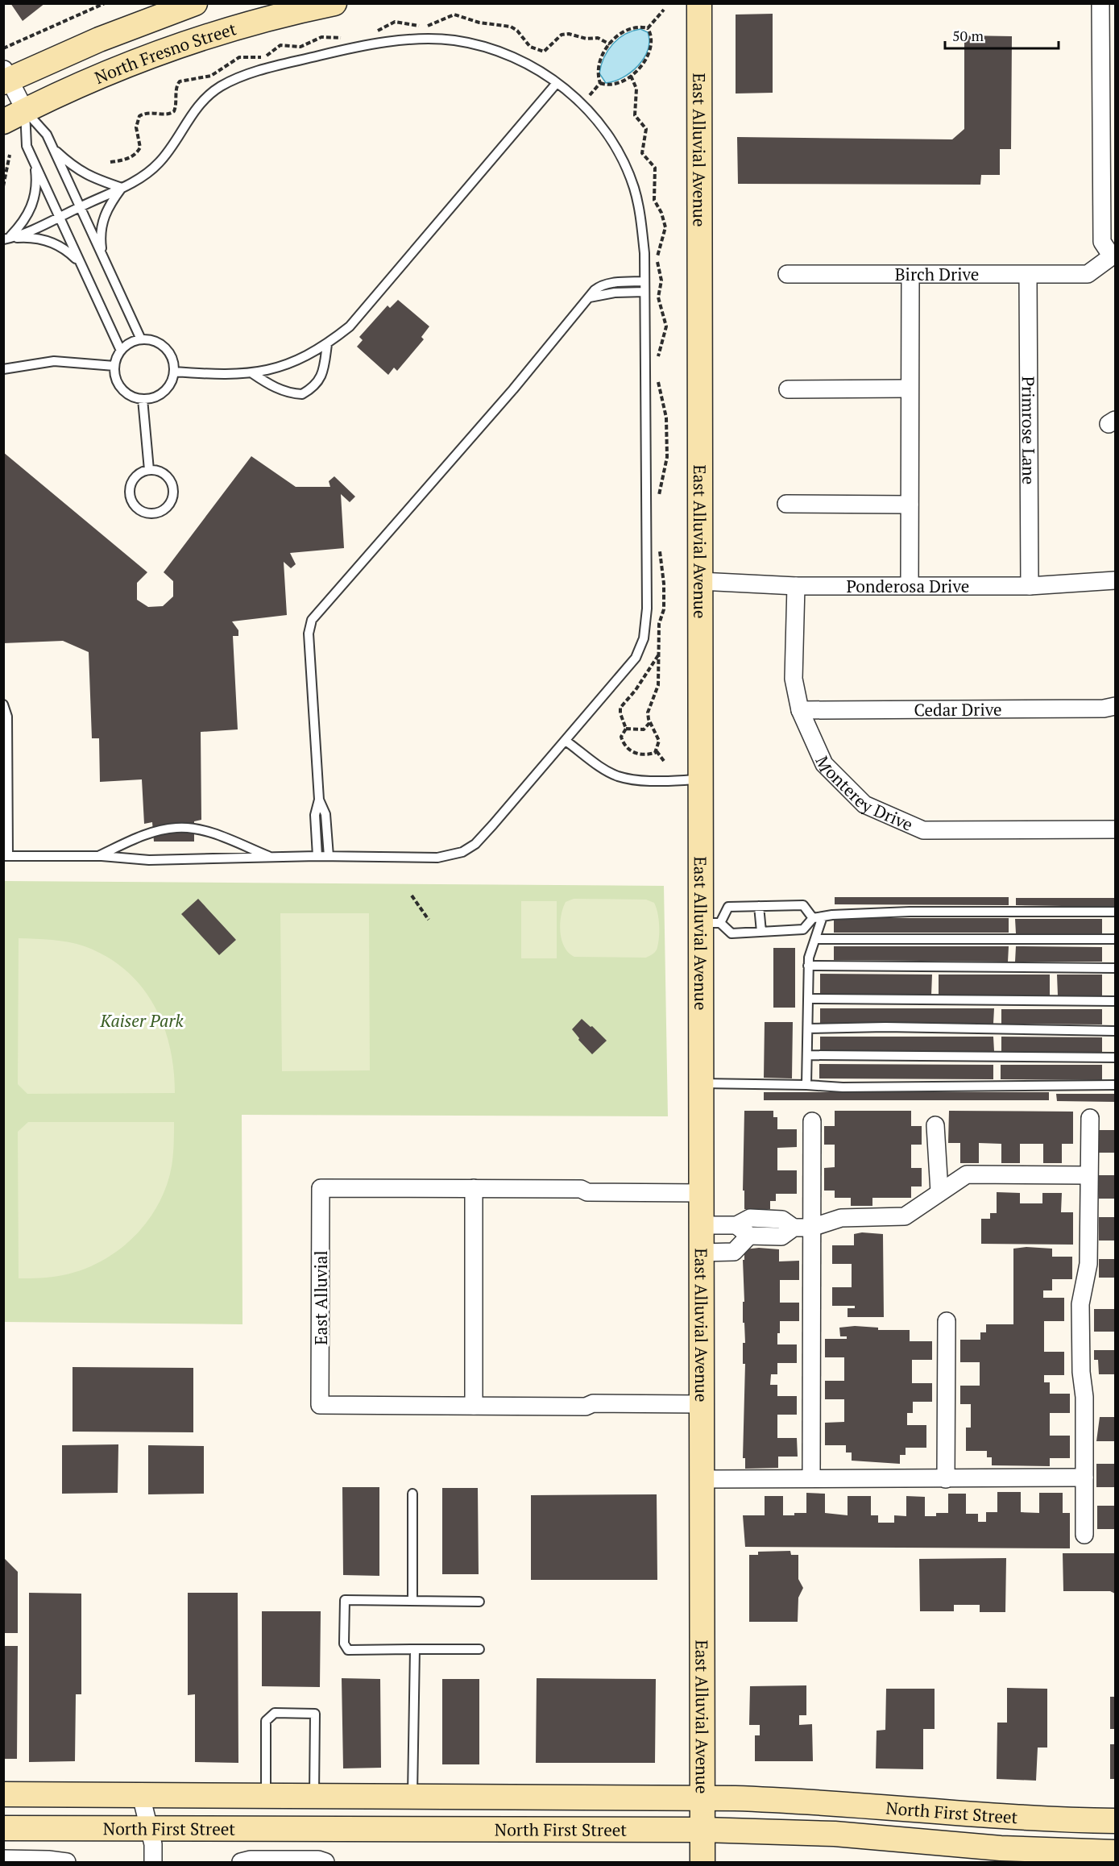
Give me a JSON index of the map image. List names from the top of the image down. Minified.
{"streets":{"main road":["North Fresno Street","East Alluvial Avenue","North First Street"],"street":["Birch Drive","Primrose Lane","Ponderosa Drive","Cedar Drive","Monterey Drive","East Alluvial"]},"crossings":[["East Alluvial Avenue","Ponderosa Drive"],["East Alluvial Avenue","East Alluvial"],["East Alluvial Avenue","North First Street"],["Birch Drive","Primrose Lane"],["Primrose Lane","Ponderosa Drive"],["Ponderosa Drive","Monterey Drive"],["Cedar Drive","Monterey Drive"]],"parks":["Kaiser Park"],"scale_bar":"50 m"}
